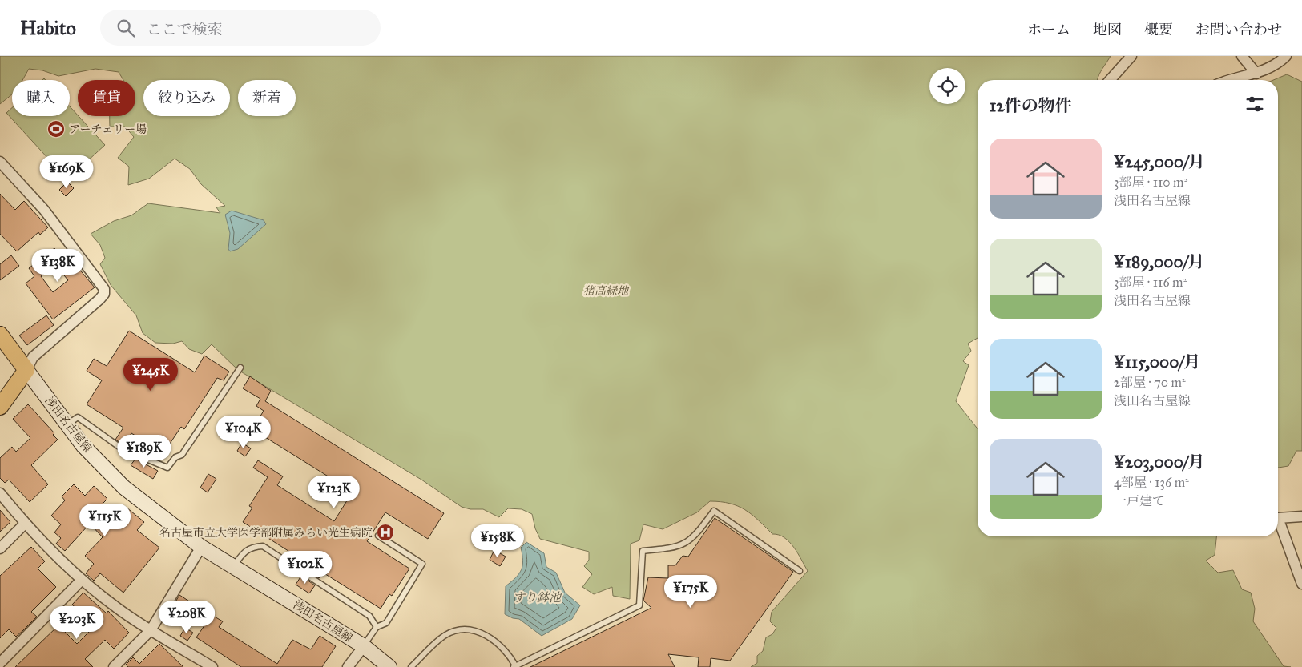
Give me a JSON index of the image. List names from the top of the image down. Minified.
{"streets":{"main road":["浅田名古屋線"]},"water":["すり鉢池"],"parks":["猪高緑地"],"places":{"sports":["アーチェリー場"],"hospital":["名古屋市立大学医学部附属みらい光生病院"]},"page":{"header":"Habito","search":"ここで検索","nav":["ホーム","地図","概要","お問い合わせ"],"chip":["購入","賃貸","絞り込み","新着"],"heading":"12件の物件","list":[{"name":"¥245,000/月","note":"3部屋 · 110 m² · 浅田名古屋線"},{"name":"¥189,000/月","note":"3部屋 · 116 m² · 浅田名古屋線"},{"name":"¥115,000/月","note":"2部屋 · 70 m² · 浅田名古屋線"},{"name":"¥203,000/月","note":"4部屋 · 136 m² · 一戸建て"}],"price":["¥169K","¥138K","¥245K","¥104K","¥189K","¥123K","¥115K","¥158K","¥102K","¥175K","¥208K","¥203K"]}}
